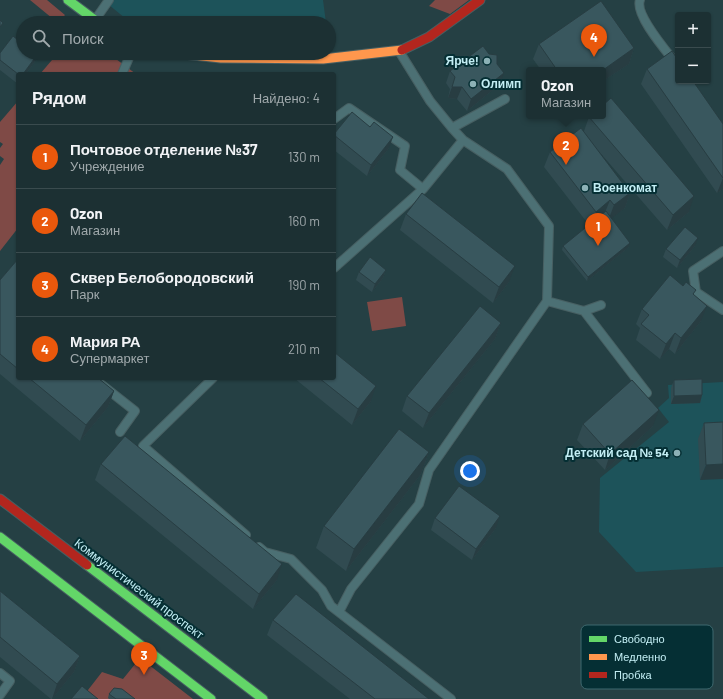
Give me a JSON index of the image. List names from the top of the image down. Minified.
{"streets":{"main road":["Коммунистический проспект"]},"places":["Ярче!","Олимп","Военкомат","Детский сад № 54"],"legend":["Свободно","Медленно","Пробка"],"page":{"map_buttons":["+","−"],"search":"Поиск","pins":["4","2","1","3"],"popup":["Ozon","Магазин"],"heading":["Рядом","Найдено: 4"],"list":[{"mark":"1","name":"Почтовое отделение №37","note":"Учреждение","value":"130 m"},{"mark":"2","name":"Ozon","note":"Магазин","value":"160 m"},{"mark":"3","name":"Сквер Белобородовский","note":"Парк","value":"190 m"},{"mark":"4","name":"Мария РА","note":"Супермаркет","value":"210 m"}]}}
